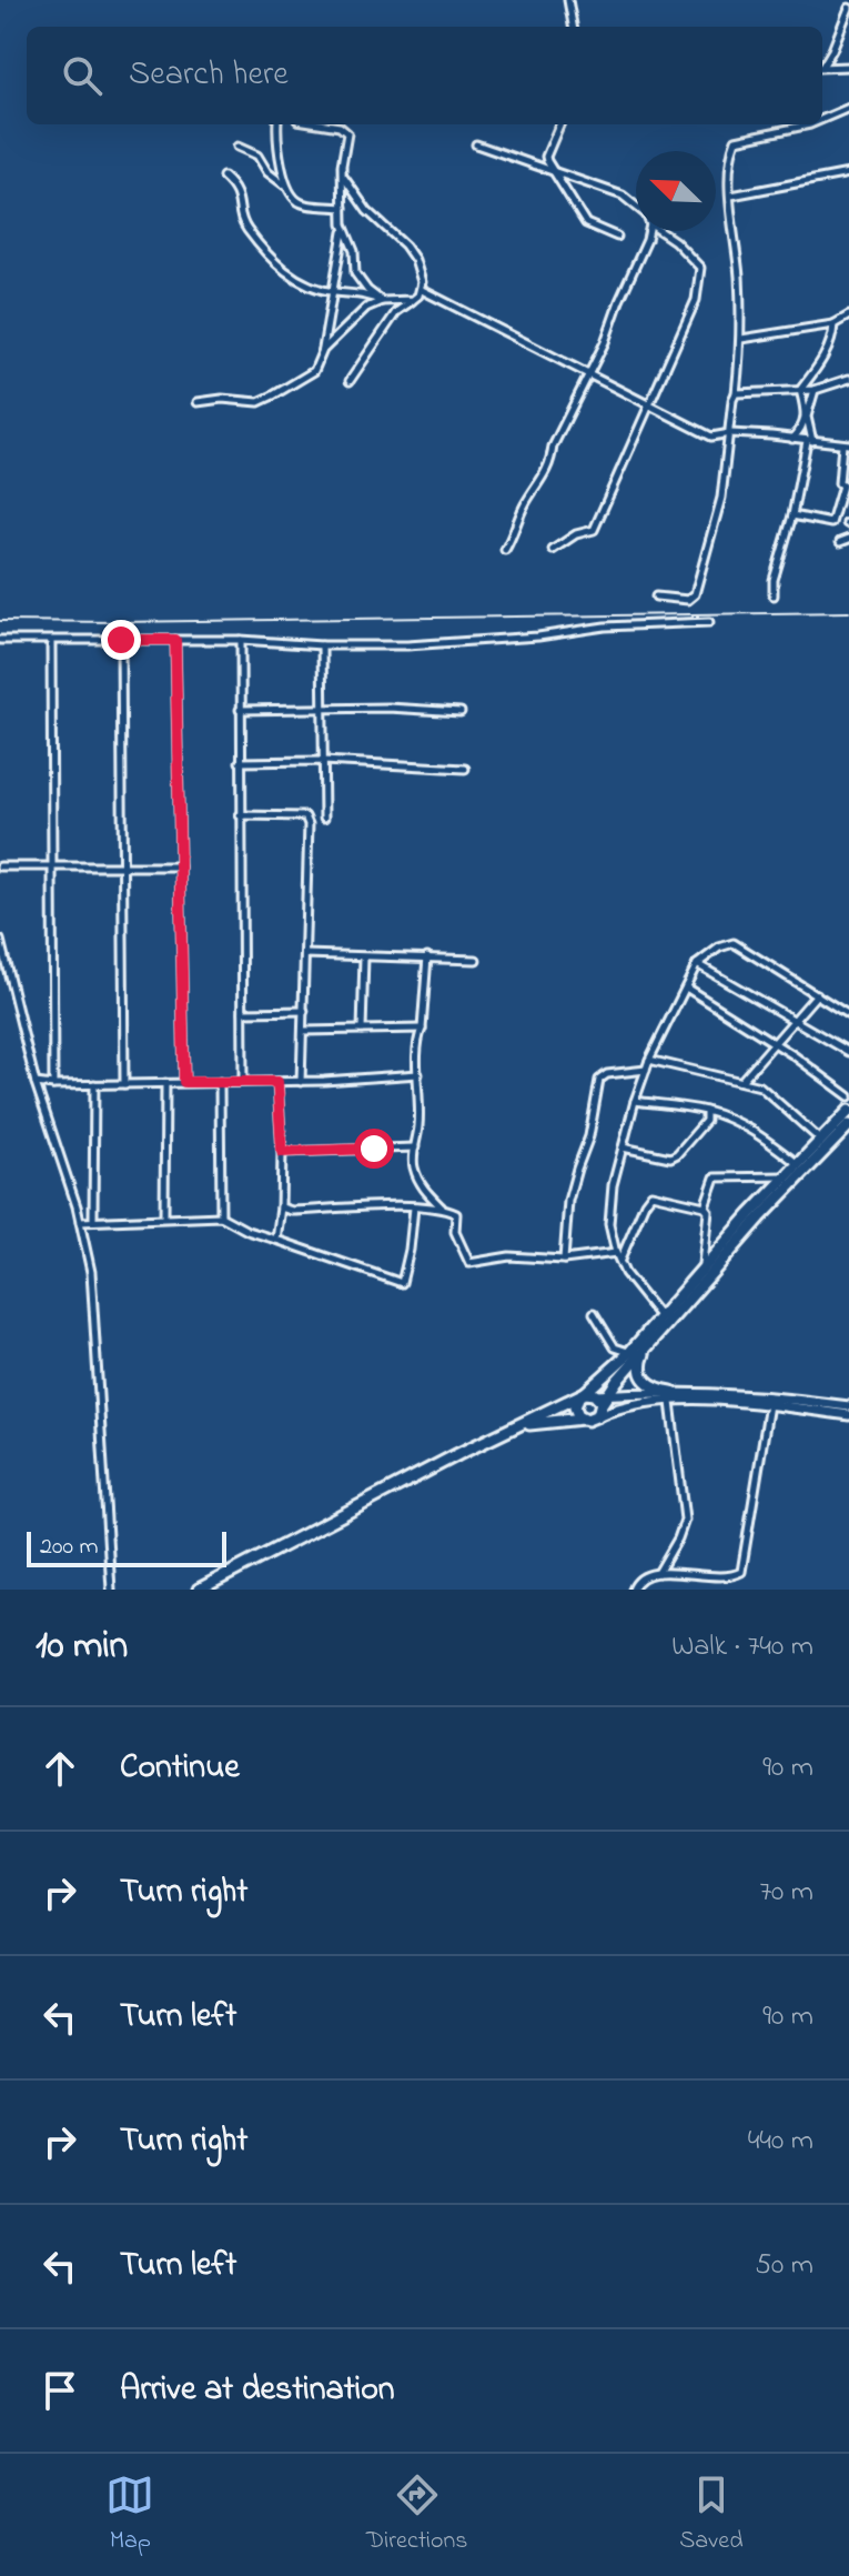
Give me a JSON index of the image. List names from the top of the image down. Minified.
{"scale_bar":"200 m","north":"top left","page":{"search":"Search here","scale":"200 m","heading":["10 min","Walk · 740 m"],"list":[["Continue","90 m"],["Turn right","70 m"],["Turn left","90 m"],["Turn right","440 m"],["Turn left","50 m"],"Arrive at destination"],"nav":["Map","Directions","Saved"]}}
